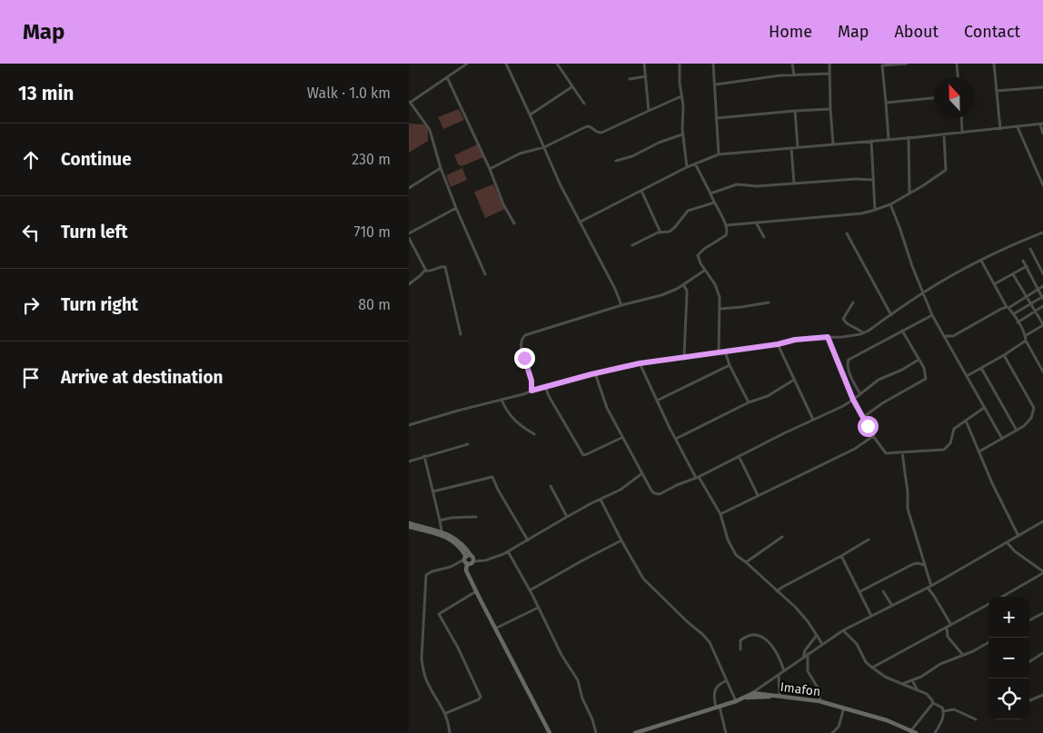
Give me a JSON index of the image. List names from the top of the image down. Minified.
{"streets":{"street":["Imafon"]},"north":"top","page":{"header":"Map","nav":["Home","Map","About","Contact"],"heading":["13 min","Walk · 1.0 km"],"list":[["Continue","230 m"],["Turn left","710 m"],["Turn right","80 m"],"Arrive at destination"],"map_buttons":["+","−"]}}
